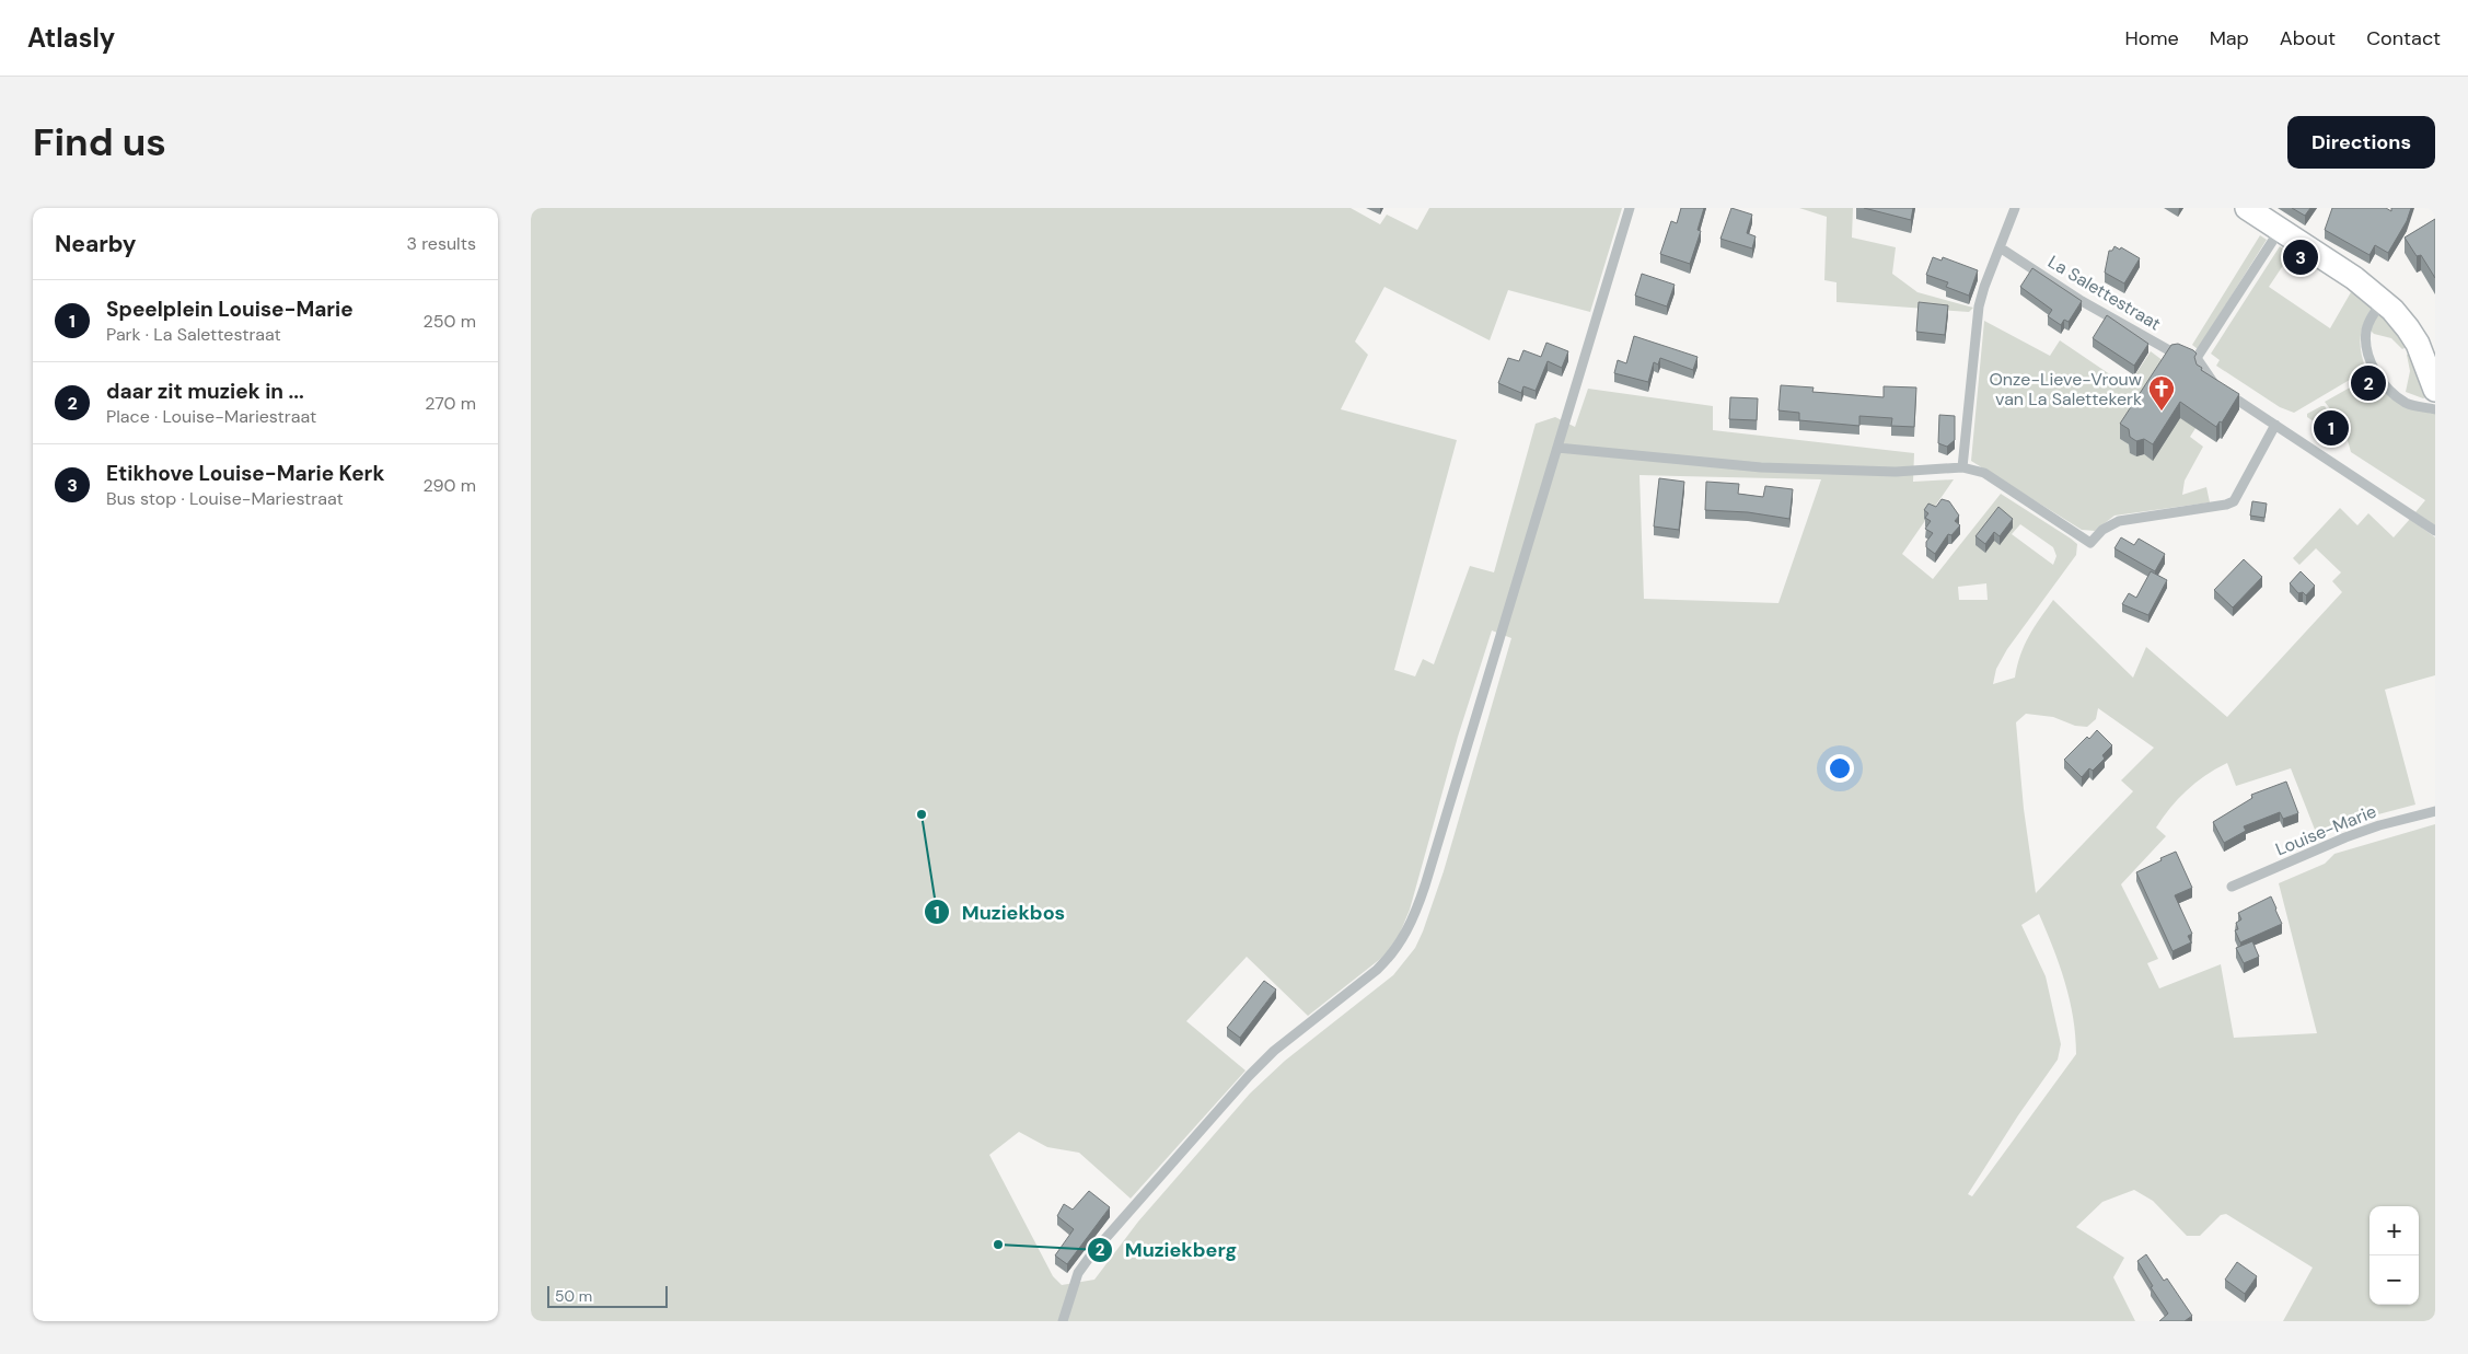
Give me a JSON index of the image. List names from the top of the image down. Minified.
{"streets":{"street":["La Salettestraat","Louise-Marie"]},"places":{"church":["Onze-Lieve-Vrouw van La Salettekerk"],"other":["Muziekbos","Muziekberg"]},"scale_bar":"50 m","page":{"header":"Atlasly","nav":["Home","Map","About","Contact"],"buttons":"Directions","title":"Find us","heading":["Nearby","3 results"],"pins":["3","2","1"],"list":[{"mark":"1","name":"Speelplein Louise-Marie","note":"Park · La Salettestraat","value":"250 m"},{"mark":"2","name":"daar zit muziek in ...","note":"Place · Louise-Mariestraat","value":"270 m"},{"mark":"3","name":"Etikhove Louise-Marie Kerk","note":"Bus stop · Louise-Mariestraat","value":"290 m"}],"map_buttons":["+","−"],"scale":"50 m"}}
